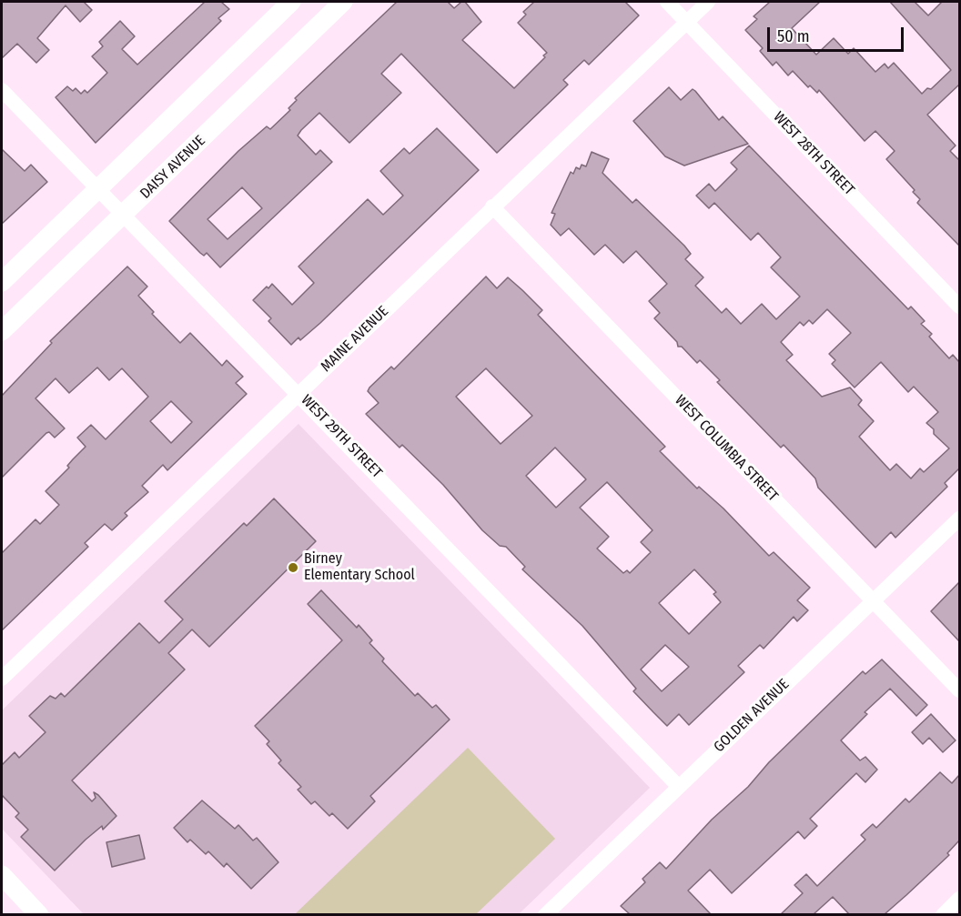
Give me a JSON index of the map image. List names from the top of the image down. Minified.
{"streets":{"street":["WEST 28TH STREET","DAISY AVENUE","MAINE AVENUE","WEST 29TH STREET","WEST COLUMBIA STREET","GOLDEN AVENUE"]},"crossings":[["WEST 28TH STREET","MAINE AVENUE"],["DAISY AVENUE","WEST 29TH STREET"],["MAINE AVENUE","WEST 29TH STREET"],["MAINE AVENUE","WEST COLUMBIA STREET"],["WEST 29TH STREET","GOLDEN AVENUE"],["WEST COLUMBIA STREET","GOLDEN AVENUE"]],"places":["Birney Elementary School"],"scale_bar":"50 m"}
